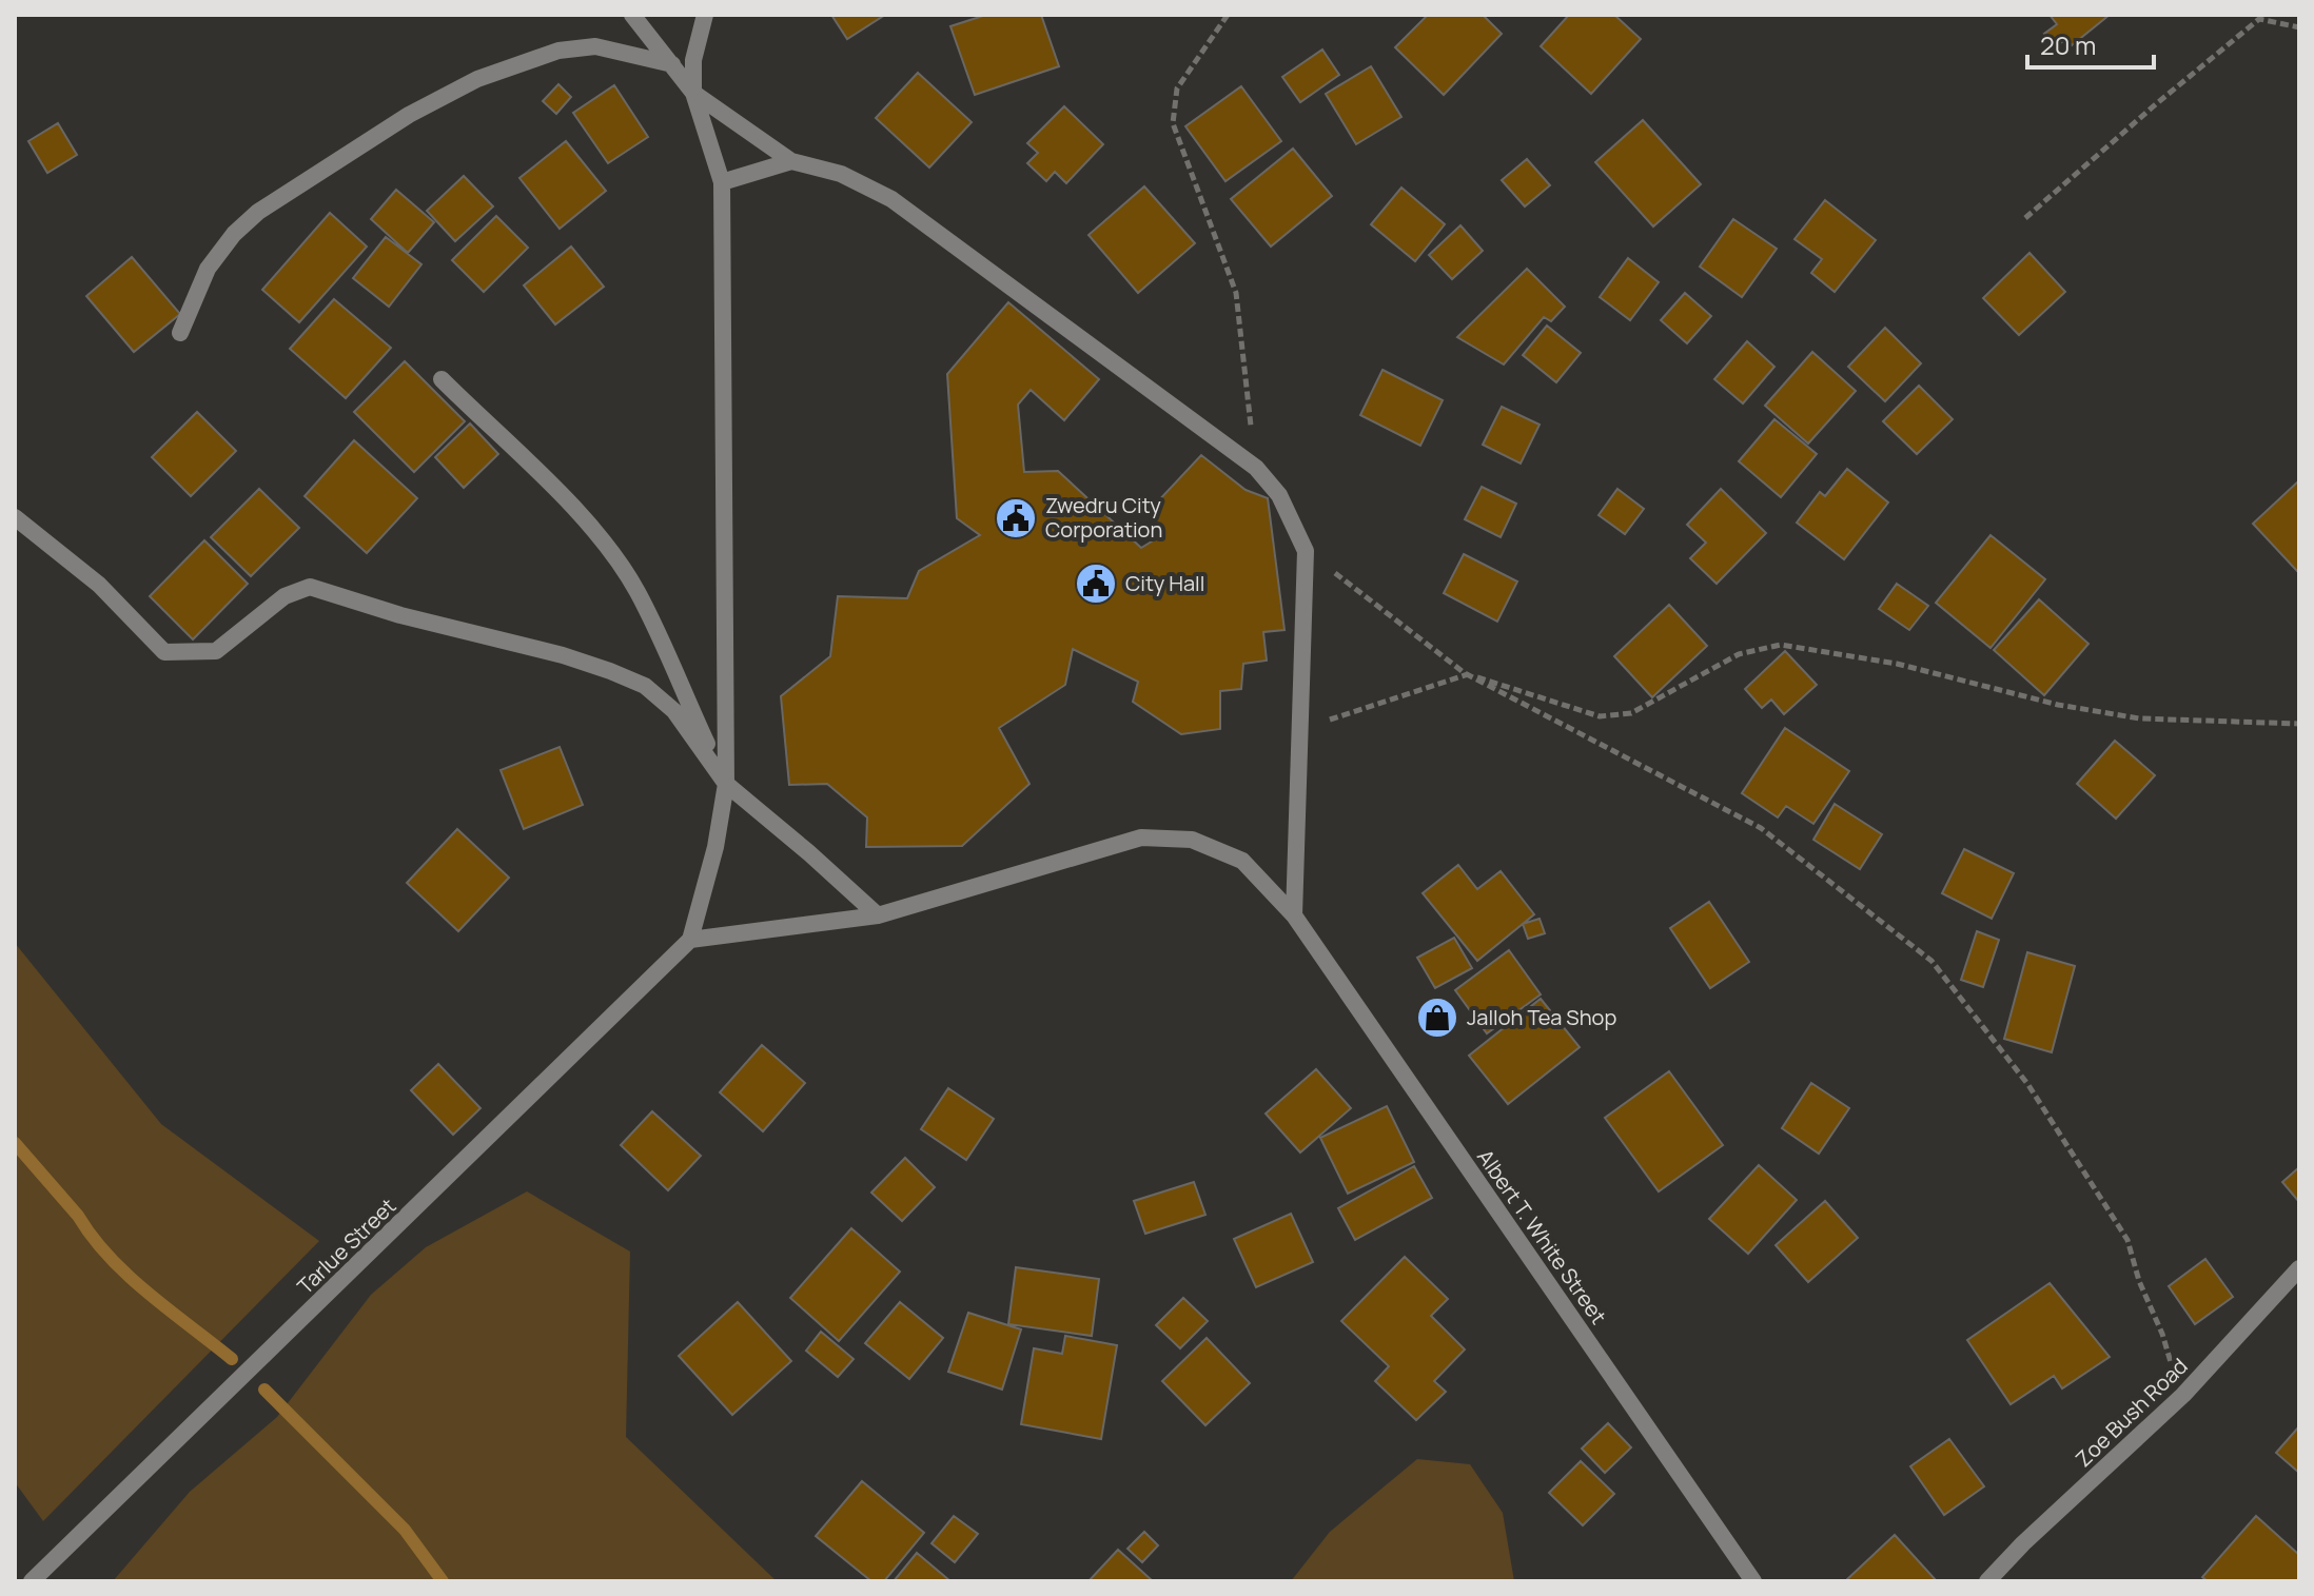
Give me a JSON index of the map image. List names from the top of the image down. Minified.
{"streets":{"street":["Albert T. White Street","Tarlue Street","Zoe Bush Road"]},"crossings":[["Albert T. White Street","Tarlue Street"]],"places":{"public building":["Zwedru City Corporation","City Hall"],"shop":["Jalloh Tea Shop"]},"scale_bar":"20 m"}
